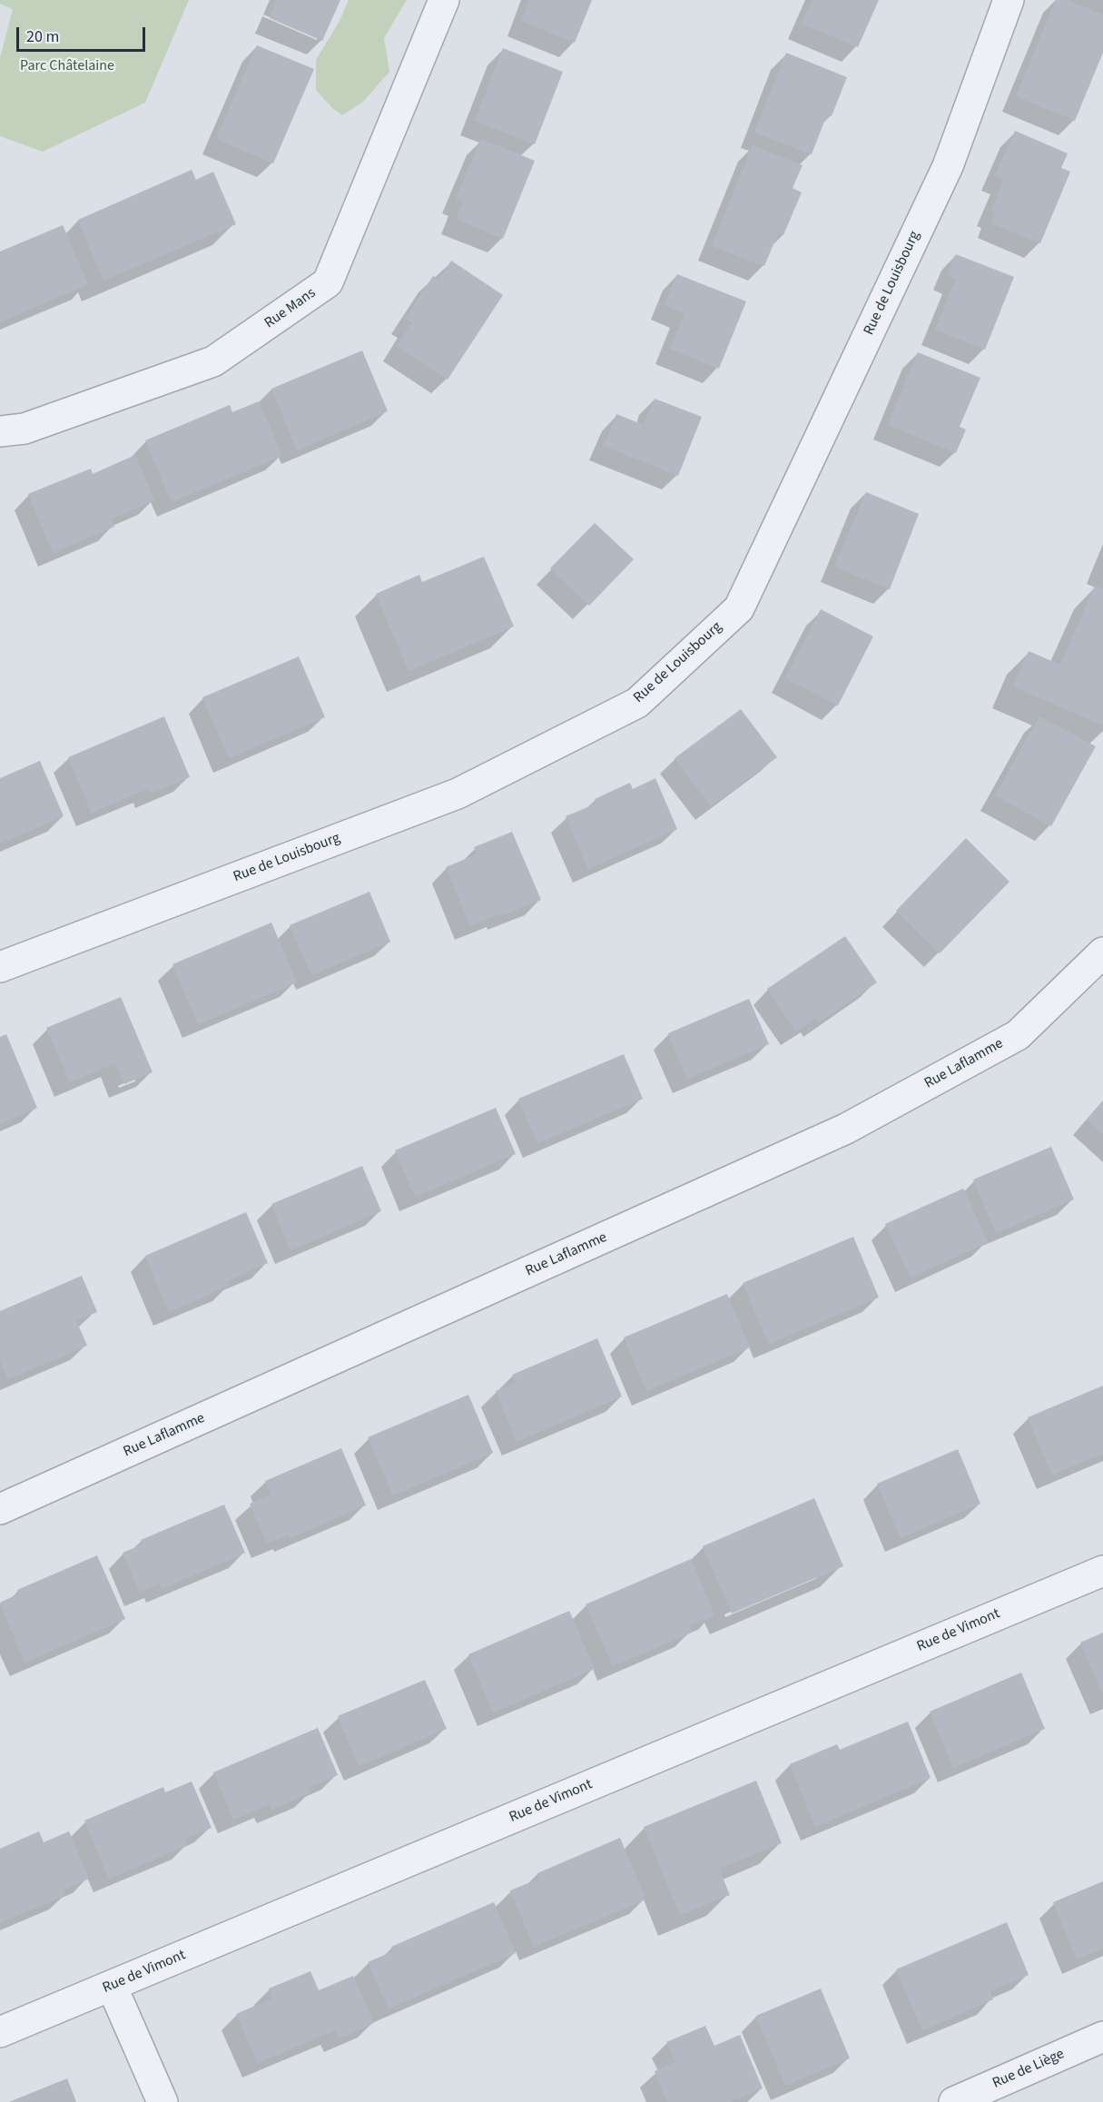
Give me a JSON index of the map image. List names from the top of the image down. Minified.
{"streets":{"street":["Rue de Louisbourg","Rue Mans","Rue Laflamme","Rue de Vimont","Rue de Liège"]},"parks":["Parc Châtelaine"],"scale_bar":"20 m"}
